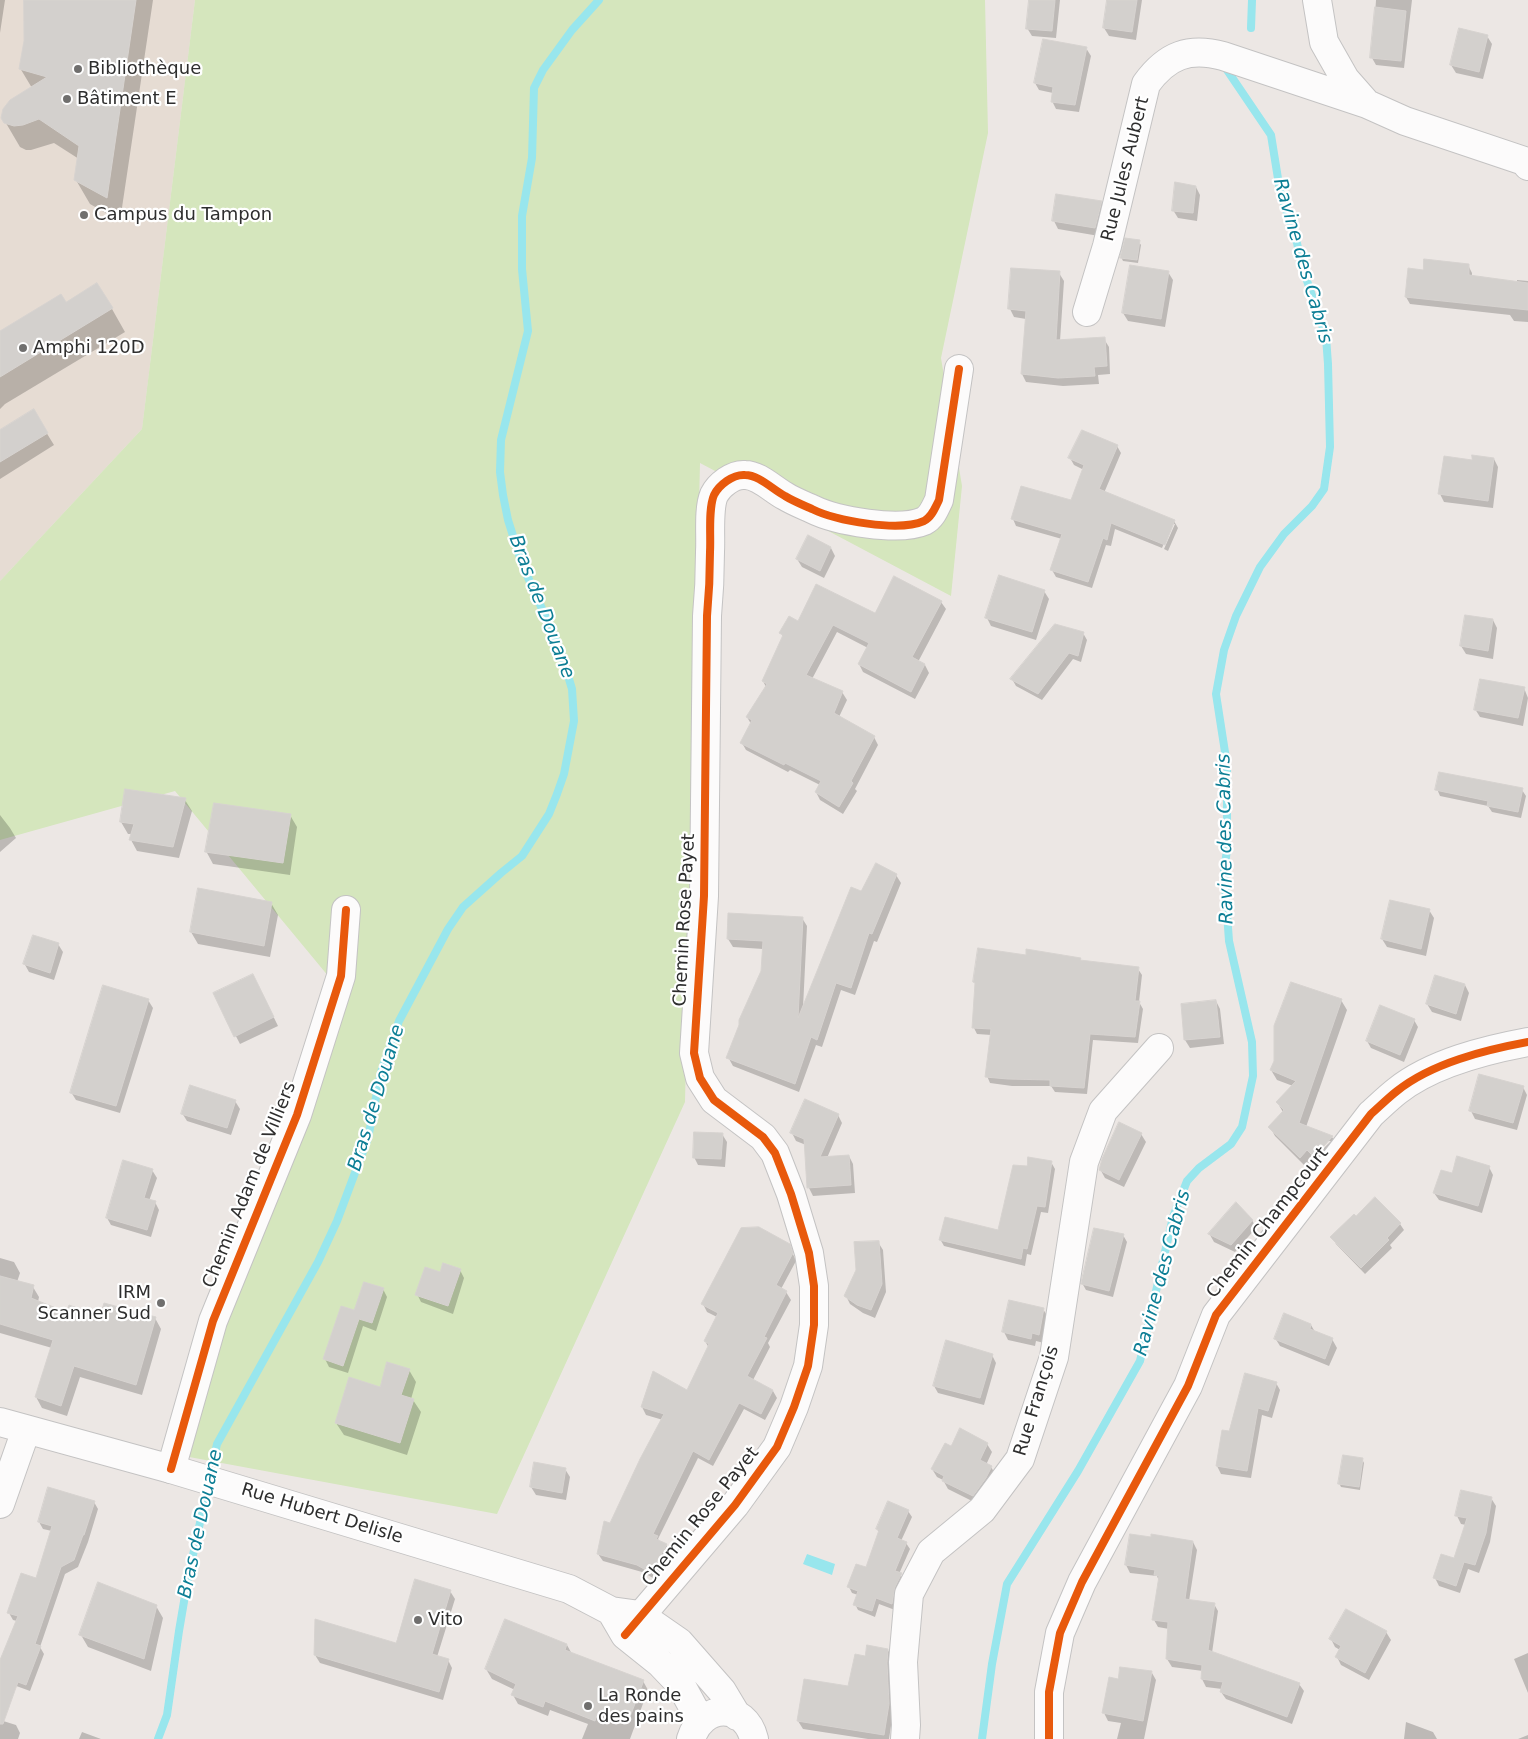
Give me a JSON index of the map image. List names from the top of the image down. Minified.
{"streets":{"street":["Rue Jules Aubert","Chemin Rose Payet","Chemin Adam de Villiers","Chemin Champcourt","Rue François","Rue Hubert Delisle"]},"crossings":[["Chemin Rose Payet","Rue Hubert Delisle"],["Chemin Adam de Villiers","Rue Hubert Delisle"]],"water":["Ravine des Cabris","Bras de Douane"],"places":["Bibliothèque","Bâtiment E","Campus du Tampon","Amphi 120D","IRM Scanner Sud","Vito","La Ronde des pains"]}
